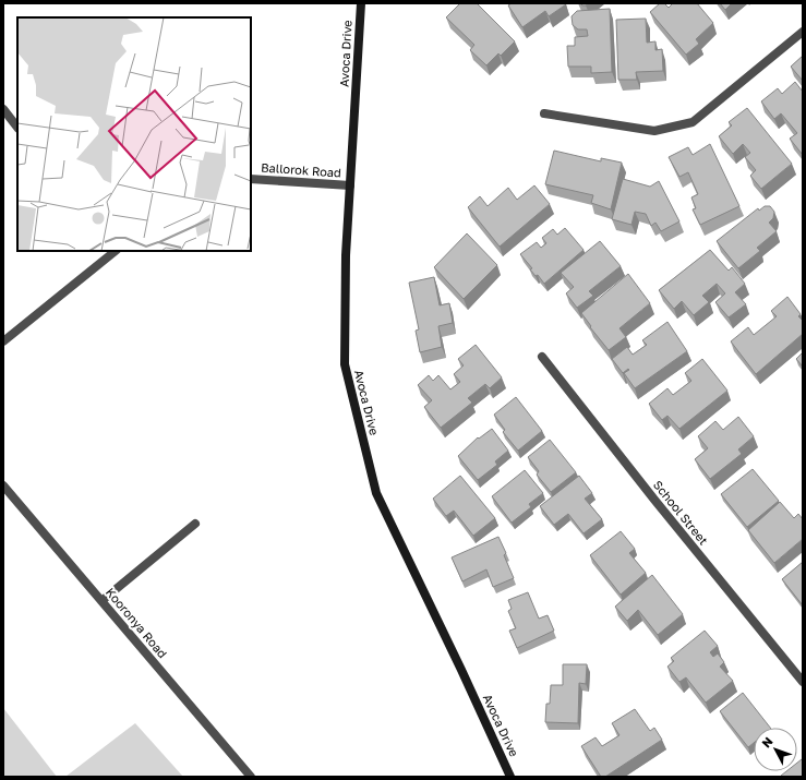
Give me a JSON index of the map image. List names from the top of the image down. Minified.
{"streets":{"main road":["Avoca Drive"],"street":["Ballorok Road","School Street","Kooronya Road"]},"crossings":[["Avoca Drive","Ballorok Road"]],"north":"top left"}
